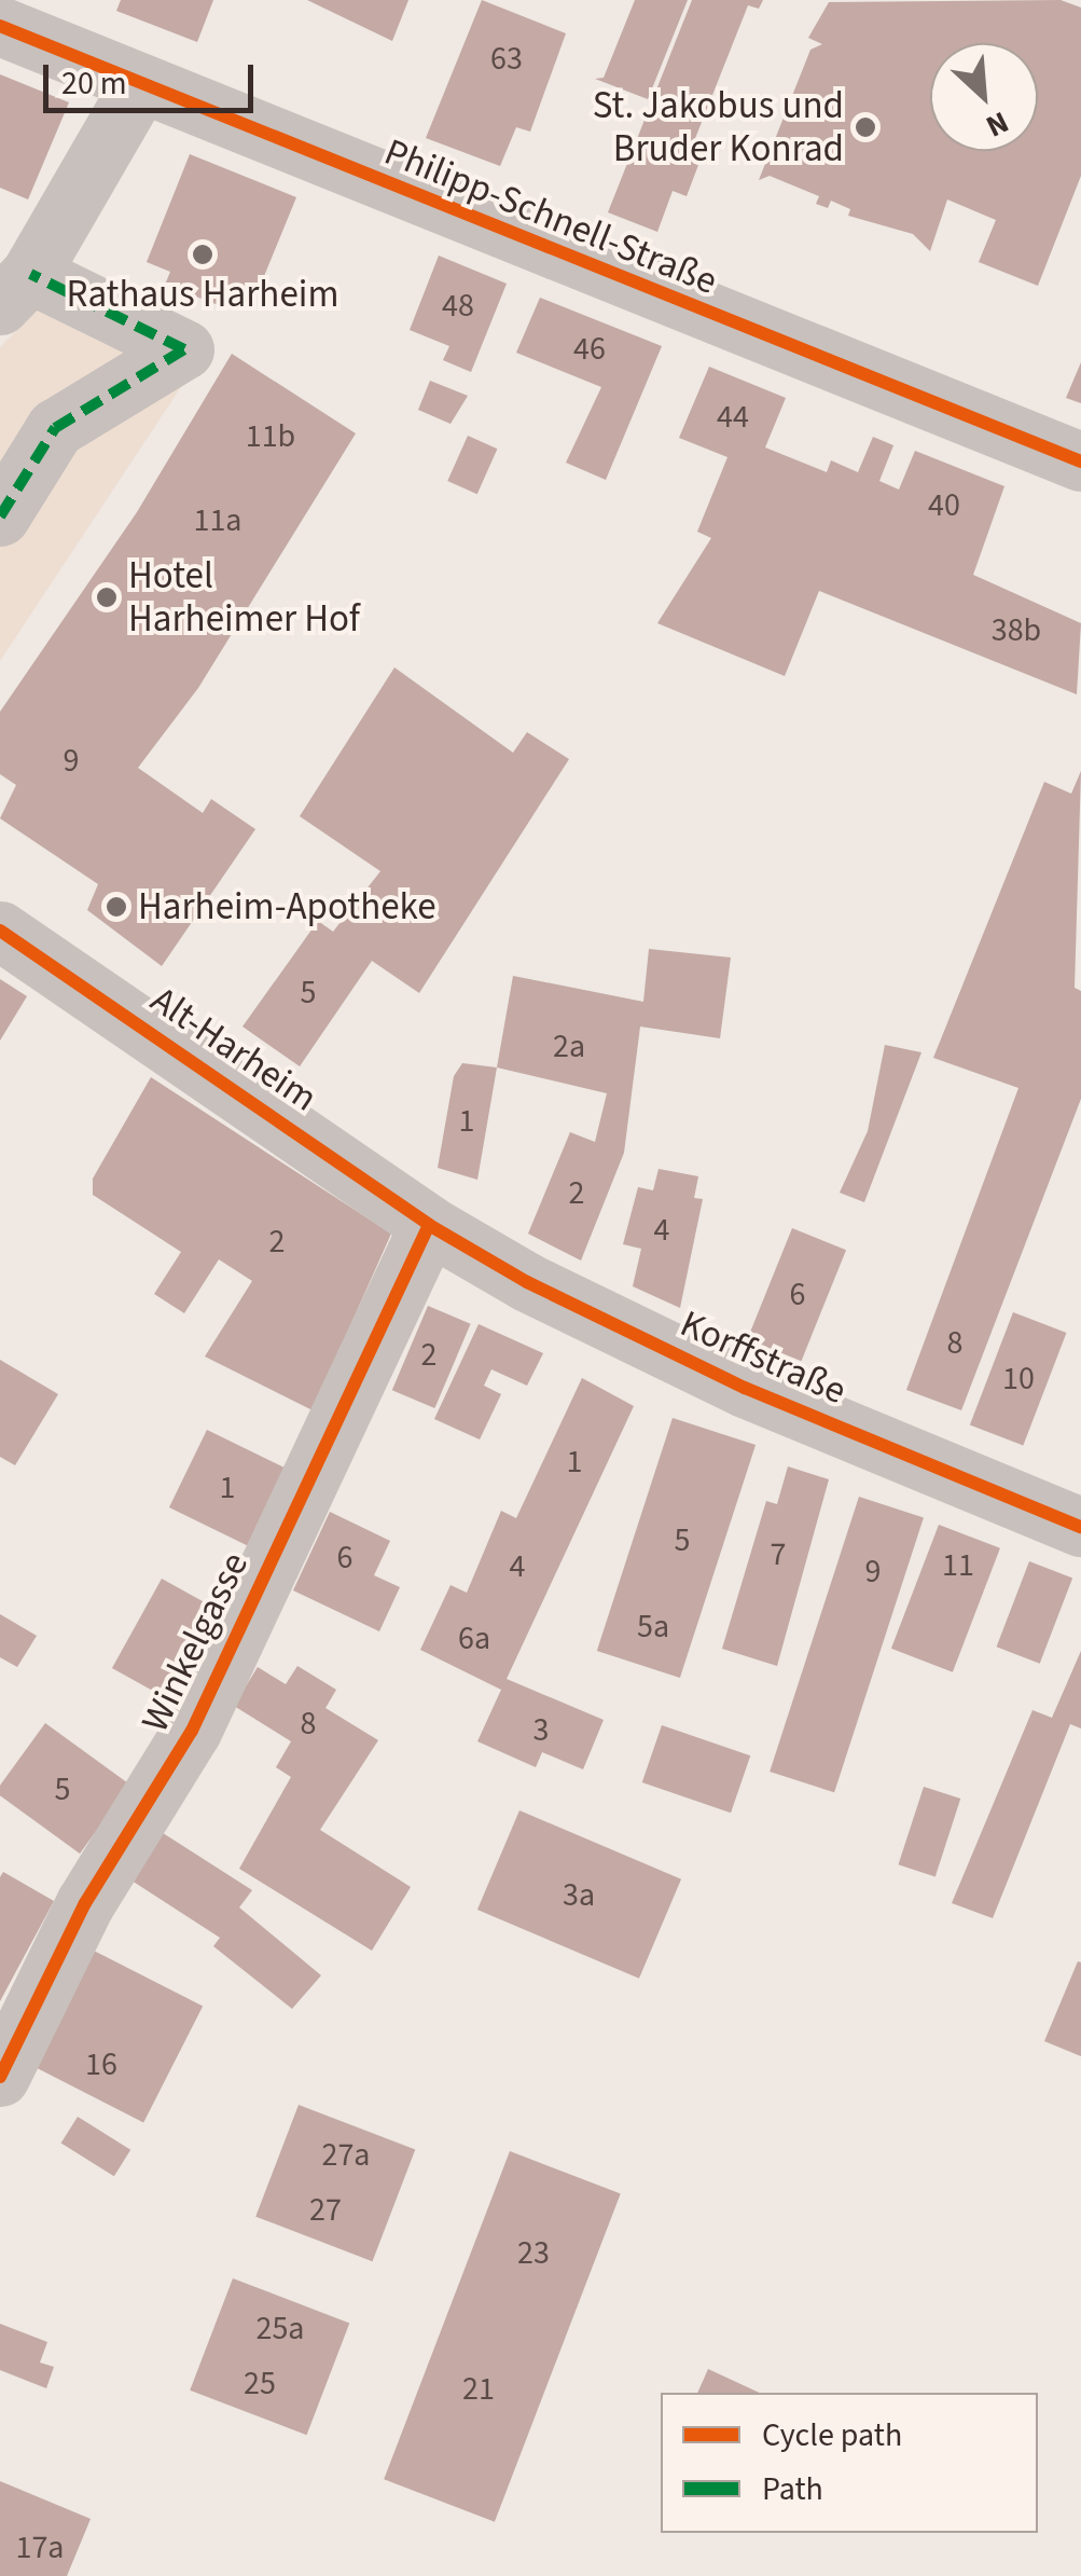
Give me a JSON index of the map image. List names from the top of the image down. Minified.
{"streets":{"street":["Philipp-Schnell-Straße","Alt-Harheim","Korffstraße","Winkelgasse"]},"crossings":[["Alt-Harheim","Korffstraße"],["Alt-Harheim","Winkelgasse"],["Korffstraße","Winkelgasse"]],"places":["St. Jakobus und Bruder Konrad","Rathaus Harheim","Hotel Harheimer Hof","Harheim-Apotheke"],"house_numbers":["63","48","46","44","11b","40","11a","38b","9","5","2a","1","2","4","2","6","8","2","10","1","1","5","7","6","11","4","9","5a","6a","8","3","5","3a","16","27a","27","23","25a","25","21","17a"],"legend":["Cycle path","Path"],"scale_bar":"20 m","north":"bottom right"}
